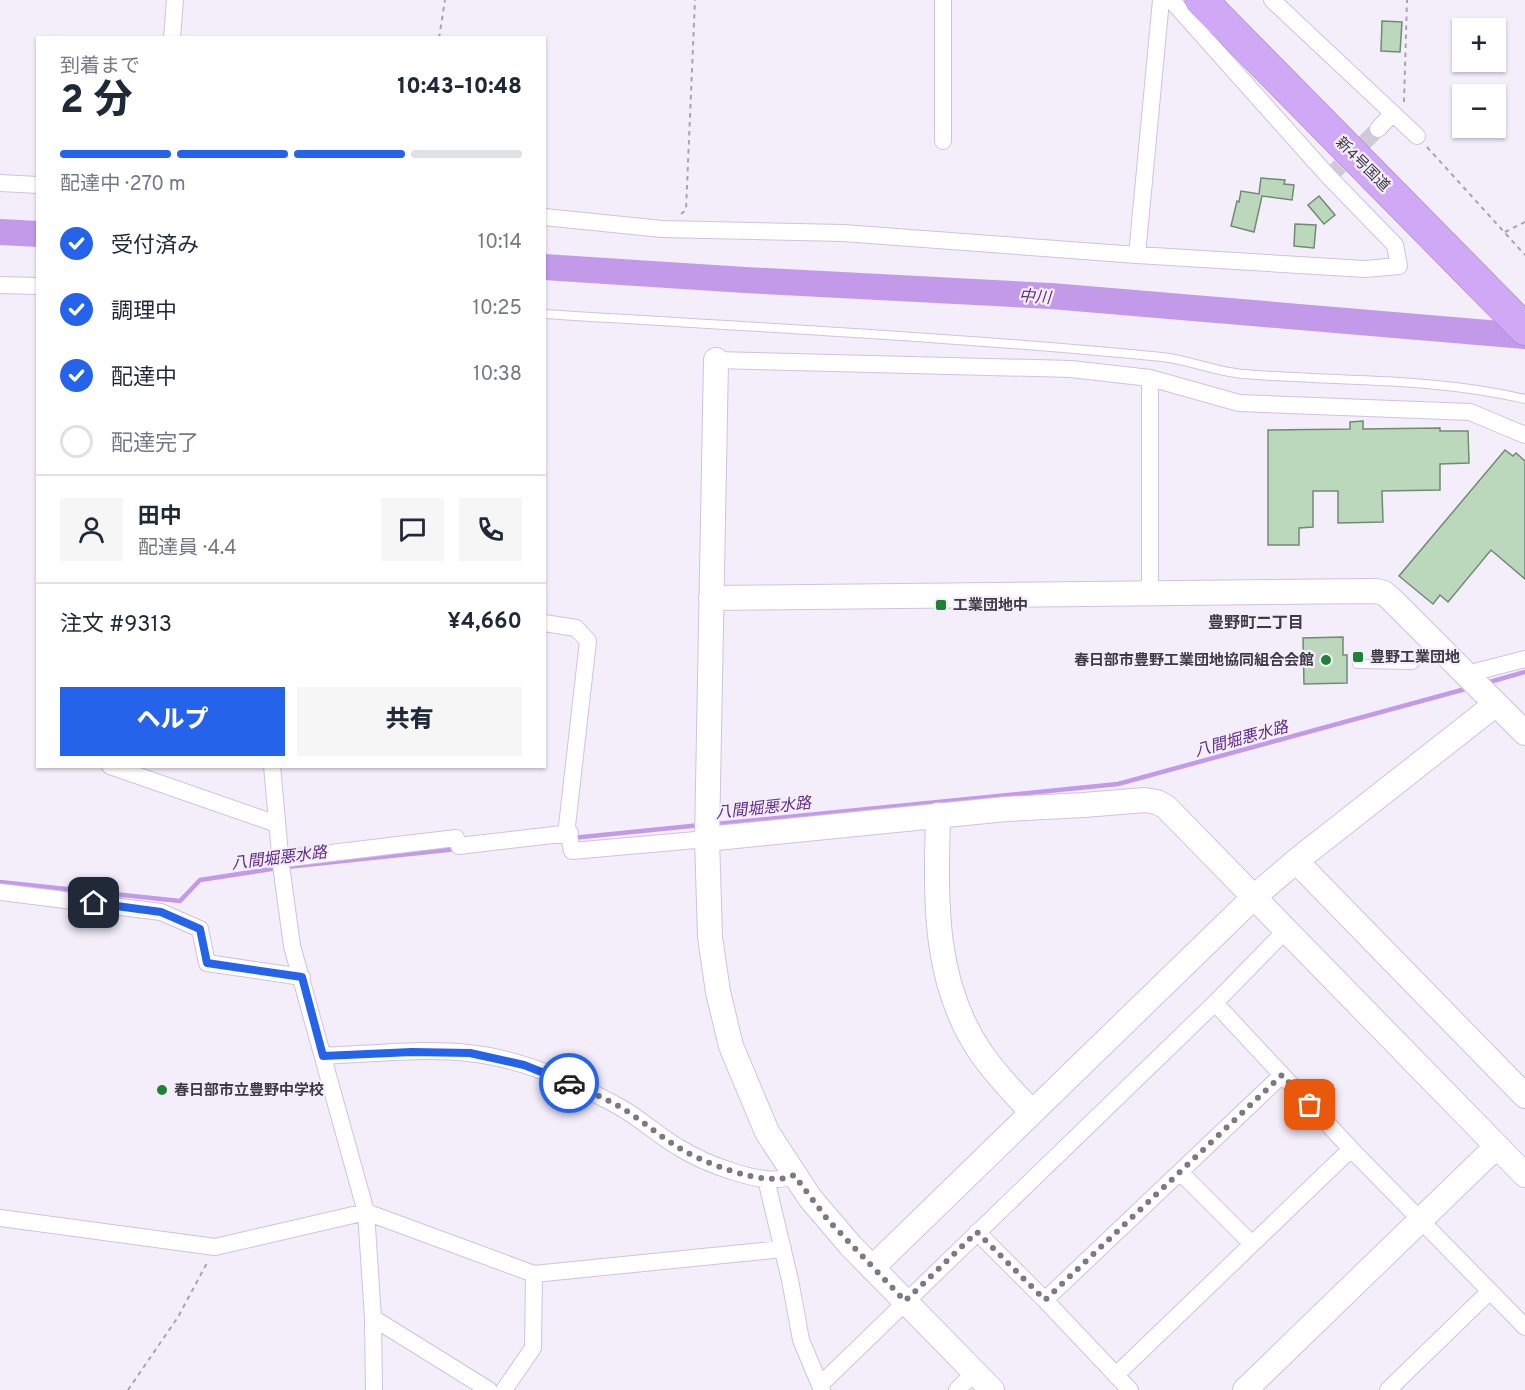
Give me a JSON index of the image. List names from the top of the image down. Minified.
{"streets":{"highway":["新4号国道"]},"districts":["豊野町二丁目"],"water":["中川","八間堀悪水路"],"places":{"transit":["工業団地中","豊野工業団地"],"other":["春日部市豊野工業団地協同組合会館","春日部市立豊野中学校"]},"page":{"map_buttons":["+","−"],"heading":["2 分","到着まで","10:43–10:48"],"panel":["田中","配達員 · 4.4","注文 #9313","¥4,660"],"bar":"配達中 · 270 m","list":[["受付済み","10:14"],["調理中","10:25"],["配達中","10:38"],"配達完了"],"buttons":["ヘルプ","共有"]}}
